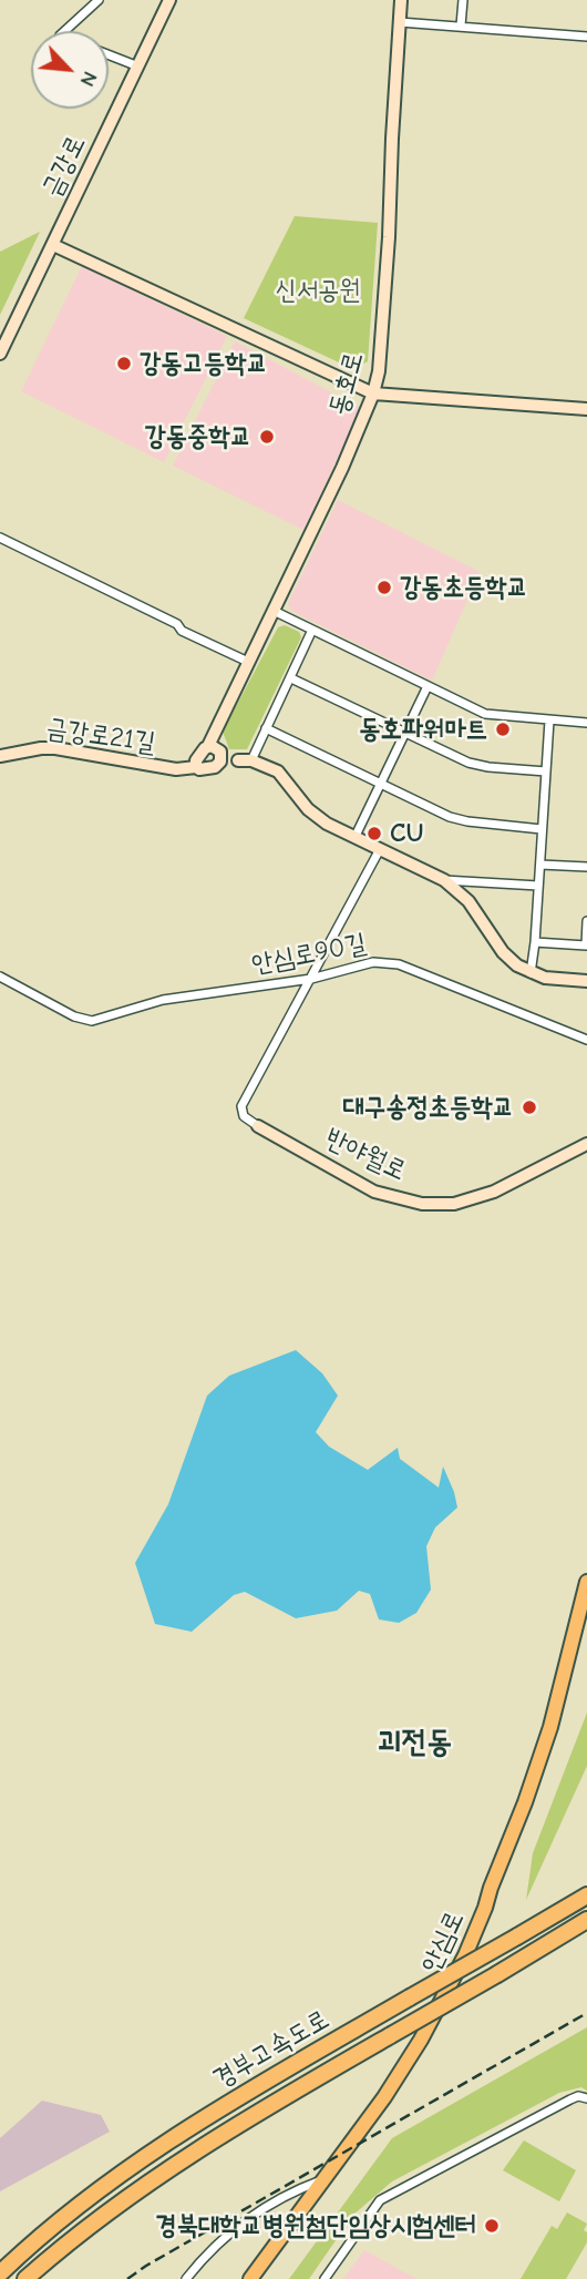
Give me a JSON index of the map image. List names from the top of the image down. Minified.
{"streets":{"highway":["경부고속도로"],"main road":["안심로"],"street":["금강로","동호로","금강로21길","안심로90길","반야월로"]},"crossings":[["동호로","금강로21길"]],"districts":["괴전동"],"parks":["신서공원"],"places":["강동고등학교","강동중학교","강동초등학교","동호파워마트","CU","대구송정초등학교","경북대학교병원첨단임상시험센터"],"north":"bottom right"}
